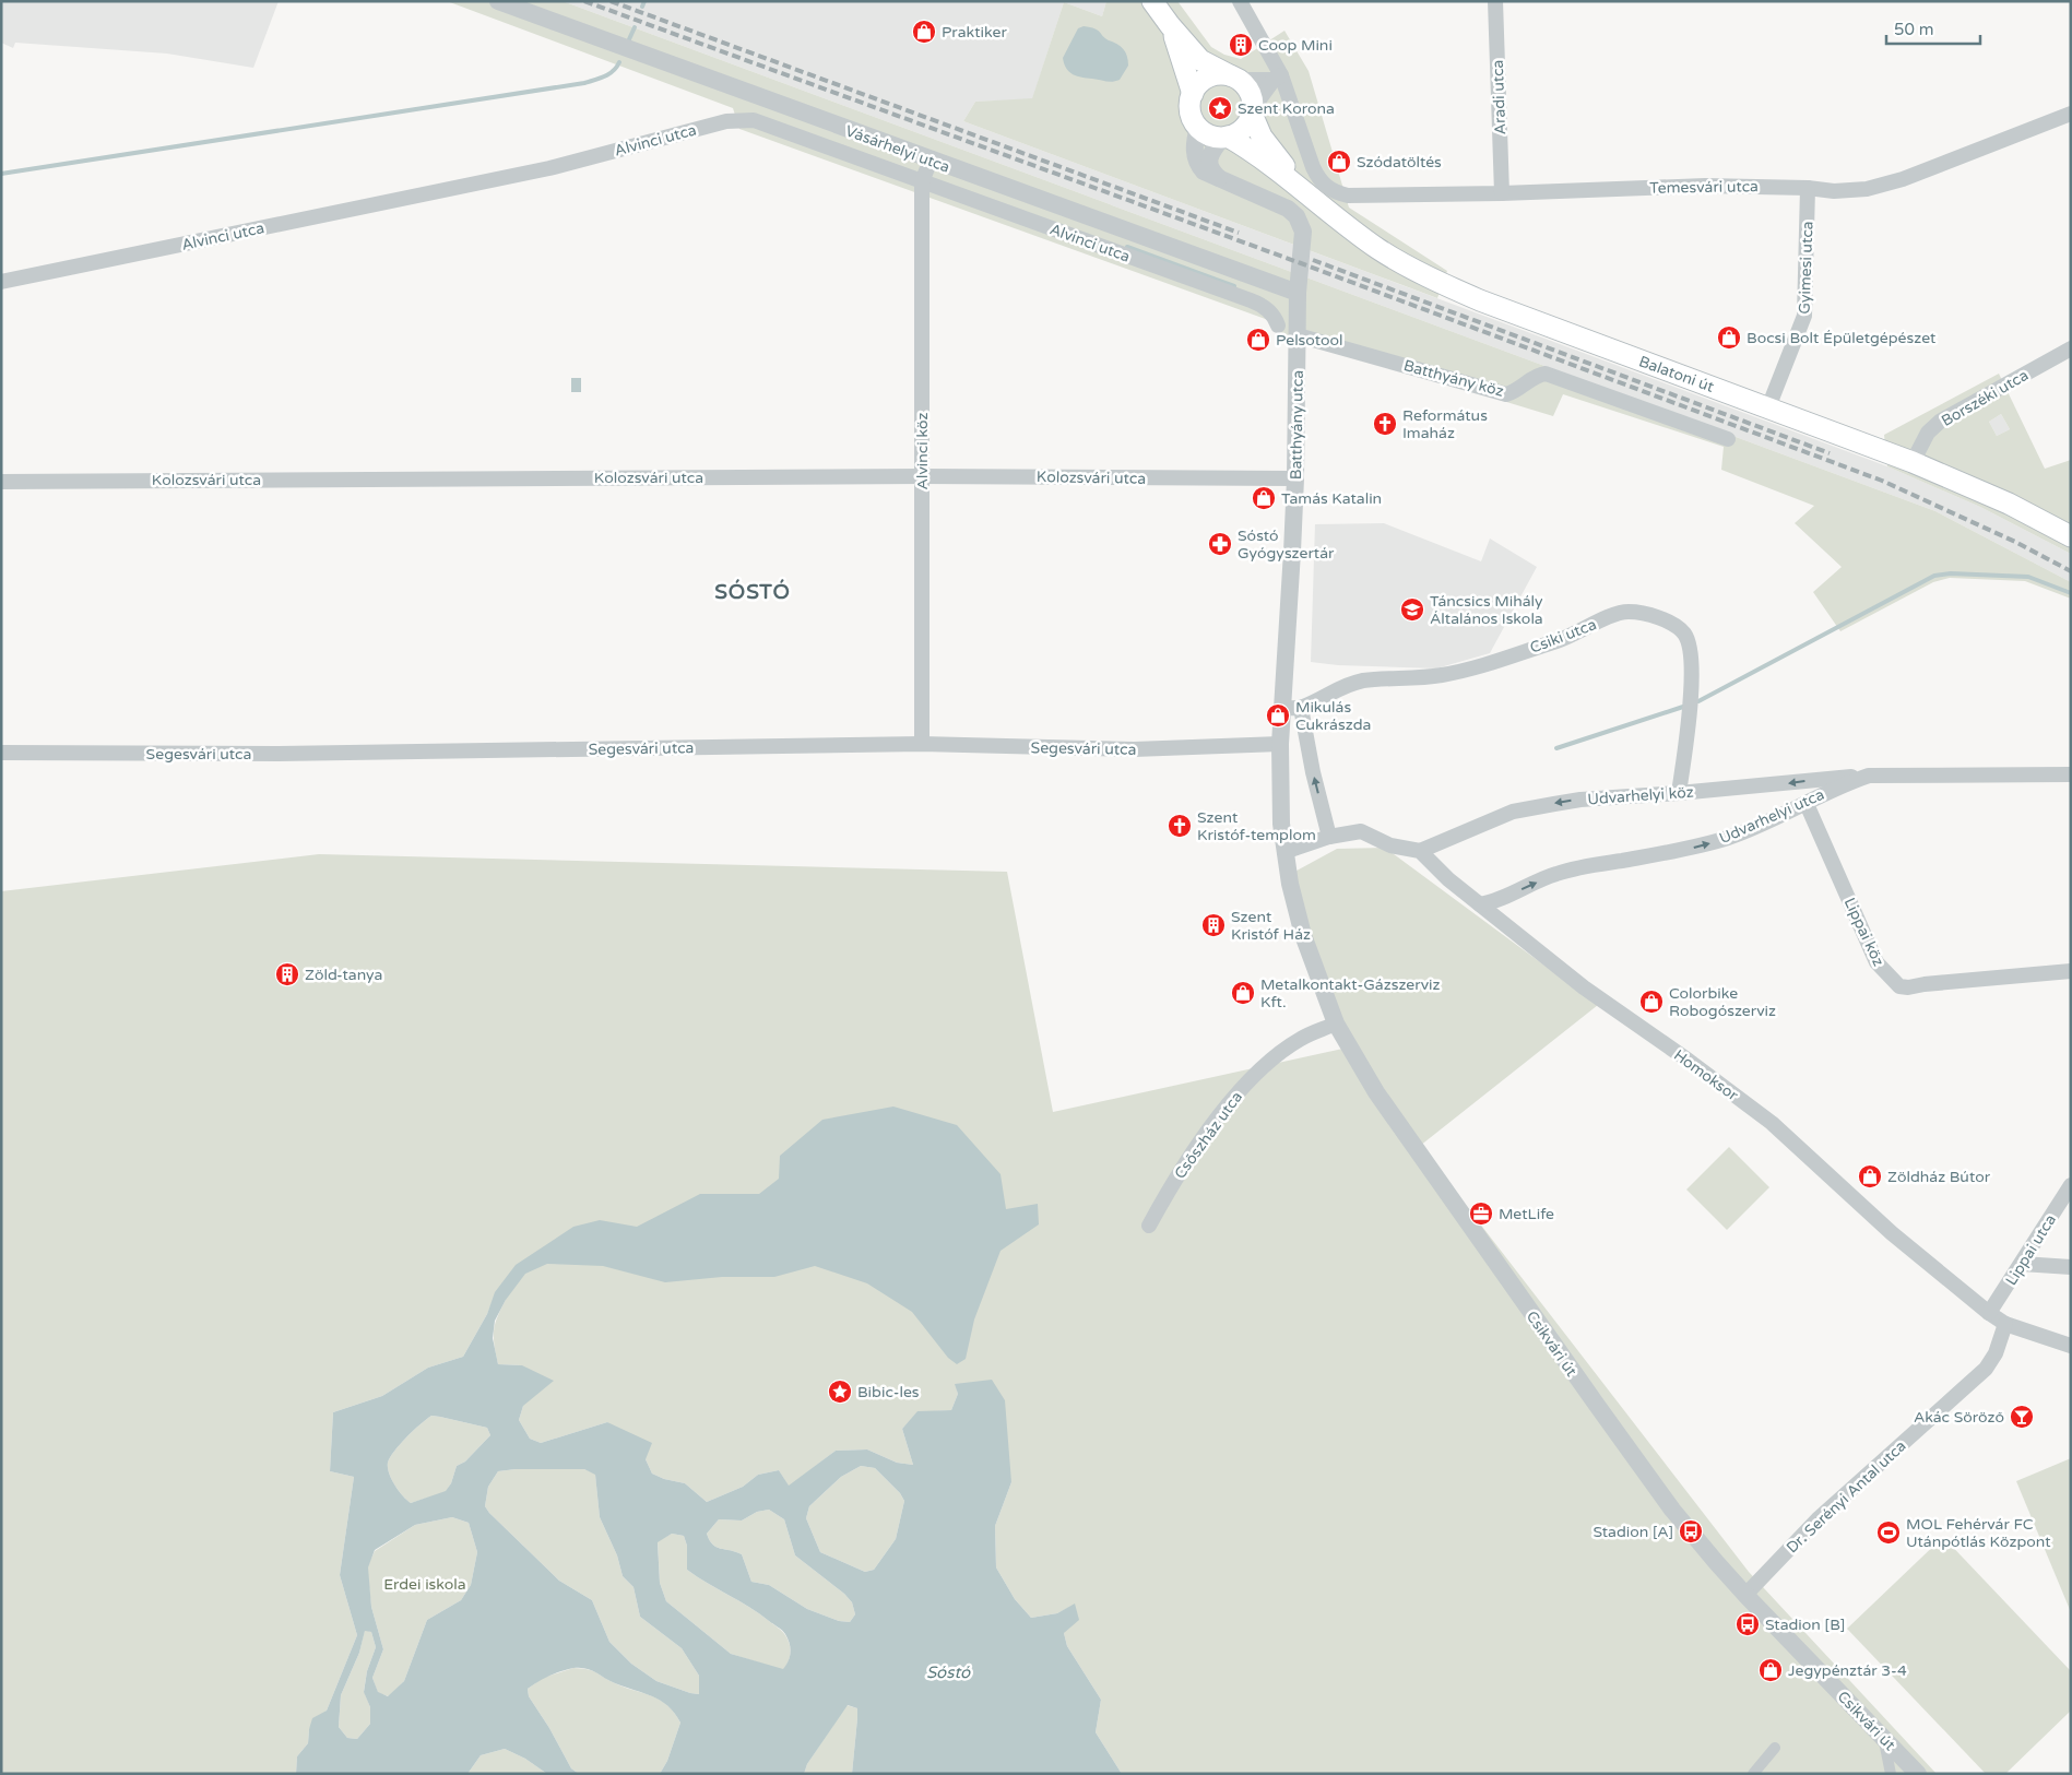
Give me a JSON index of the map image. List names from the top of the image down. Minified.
{"streets":{"main road":["Balatoni út"],"street":["Aradi utca","Alvinci utca","Vásárhelyi utca","Temesvári utca","Gyimesi utca","Batthyány köz","Borszéki utca","Batthyány utca","Alvinci köz","Kolozsvári utca","Csiki utca","Segesvári utca","Udvarhelyi köz","Udvarhelyi utca","Lippai köz","Homoksor","Csőszház utca","Lippai utca","Csikvári út","Dr. Serényi Antal utca"]},"crossings":[["Aradi utca","Temesvári utca"],["Alvinci utca","Alvinci köz"],["Vásárhelyi utca","Batthyány utca"],["Vásárhelyi utca","Alvinci köz"],["Temesvári utca","Gyimesi utca"],["Gyimesi utca","Balatoni út"],["Balatoni út","Borszéki utca"],["Balatoni út","Batthyány utca"],["Batthyány köz","Batthyány utca"],["Batthyány utca","Kolozsvári utca"],["Batthyány utca","Csiki utca"],["Batthyány utca","Segesvári utca"],["Batthyány utca","Csikvári út"],["Alvinci köz","Kolozsvári utca"],["Alvinci köz","Segesvári utca"],["Csiki utca","Udvarhelyi köz"],["Udvarhelyi köz","Udvarhelyi utca"],["Udvarhelyi köz","Homoksor"],["Udvarhelyi utca","Lippai köz"],["Udvarhelyi utca","Homoksor"],["Homoksor","Lippai utca"],["Homoksor","Dr. Serényi Antal utca"],["Csőszház utca","Csikvári út"],["Csikvári út","Dr. Serényi Antal utca"]],"one_way":["Udvarhelyi köz","Udvarhelyi utca"],"districts":["SÓSTÓ"],"water":["Sóstó"],"parks":["Erdei iskola"],"places":{"shop":["Praktiker","Szódatöltés","Bocsi Bolt Épületgépészet","Pelsotool","Tamás Katalin","Mikulás Cukrászda","Metalkontakt-Gázszerviz Kft.","Colorbike Robogószerviz","Zöldház Bútor","Jegypénztár 3-4"],"building":["Coop Mini","Szent Kristóf Ház","Zöld-tanya"],"place":["Szent Korona","Bibic-les"],"church":["Református Imaház","Szent Kristóf-templom"],"pharmacy":["Sóstó Gyógyszertár"],"school or university":["Táncsics Mihály Általános Iskola"],"office":["MetLife"],"bar":["Akác Söröző"],"bus stop":["Stadion [A]","Stadion [B]"],"sports":["MOL Fehérvár FC Utánpótlás Központ"]},"scale_bar":"50 m"}
